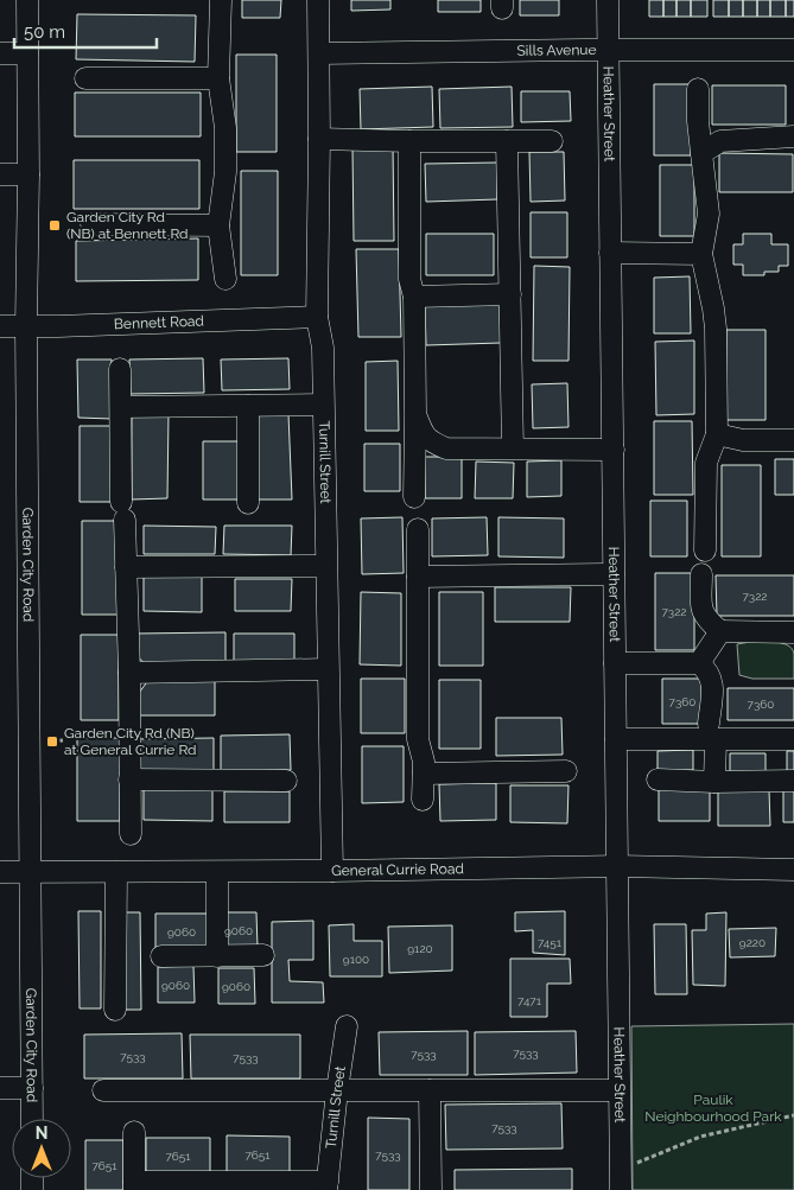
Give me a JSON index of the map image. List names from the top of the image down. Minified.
{"streets":{"street":["Sills Avenue","Heather Street","Bennett Road","Turnill Street","Garden City Road","General Currie Road"]},"crossings":[["Sills Avenue","Heather Street"],["Sills Avenue","Turnill Street"],["Heather Street","General Currie Road"],["Bennett Road","Turnill Street"],["Bennett Road","Garden City Road"],["Turnill Street","General Currie Road"],["Garden City Road","General Currie Road"]],"parks":["Paulik Neighbourhood Park"],"places":{"transit":["Garden City Rd (NB) at Bennett Rd","Garden City Rd (NB) at General Currie Rd"]},"house_numbers":["7322","7322","7360","7360","9060","9060","7451","9220","9120","9100","9060","9060","7471","7533","7533","7533","7533","7533","7651","7533","7651","7651"],"scale_bar":"50 m","north":"top"}
